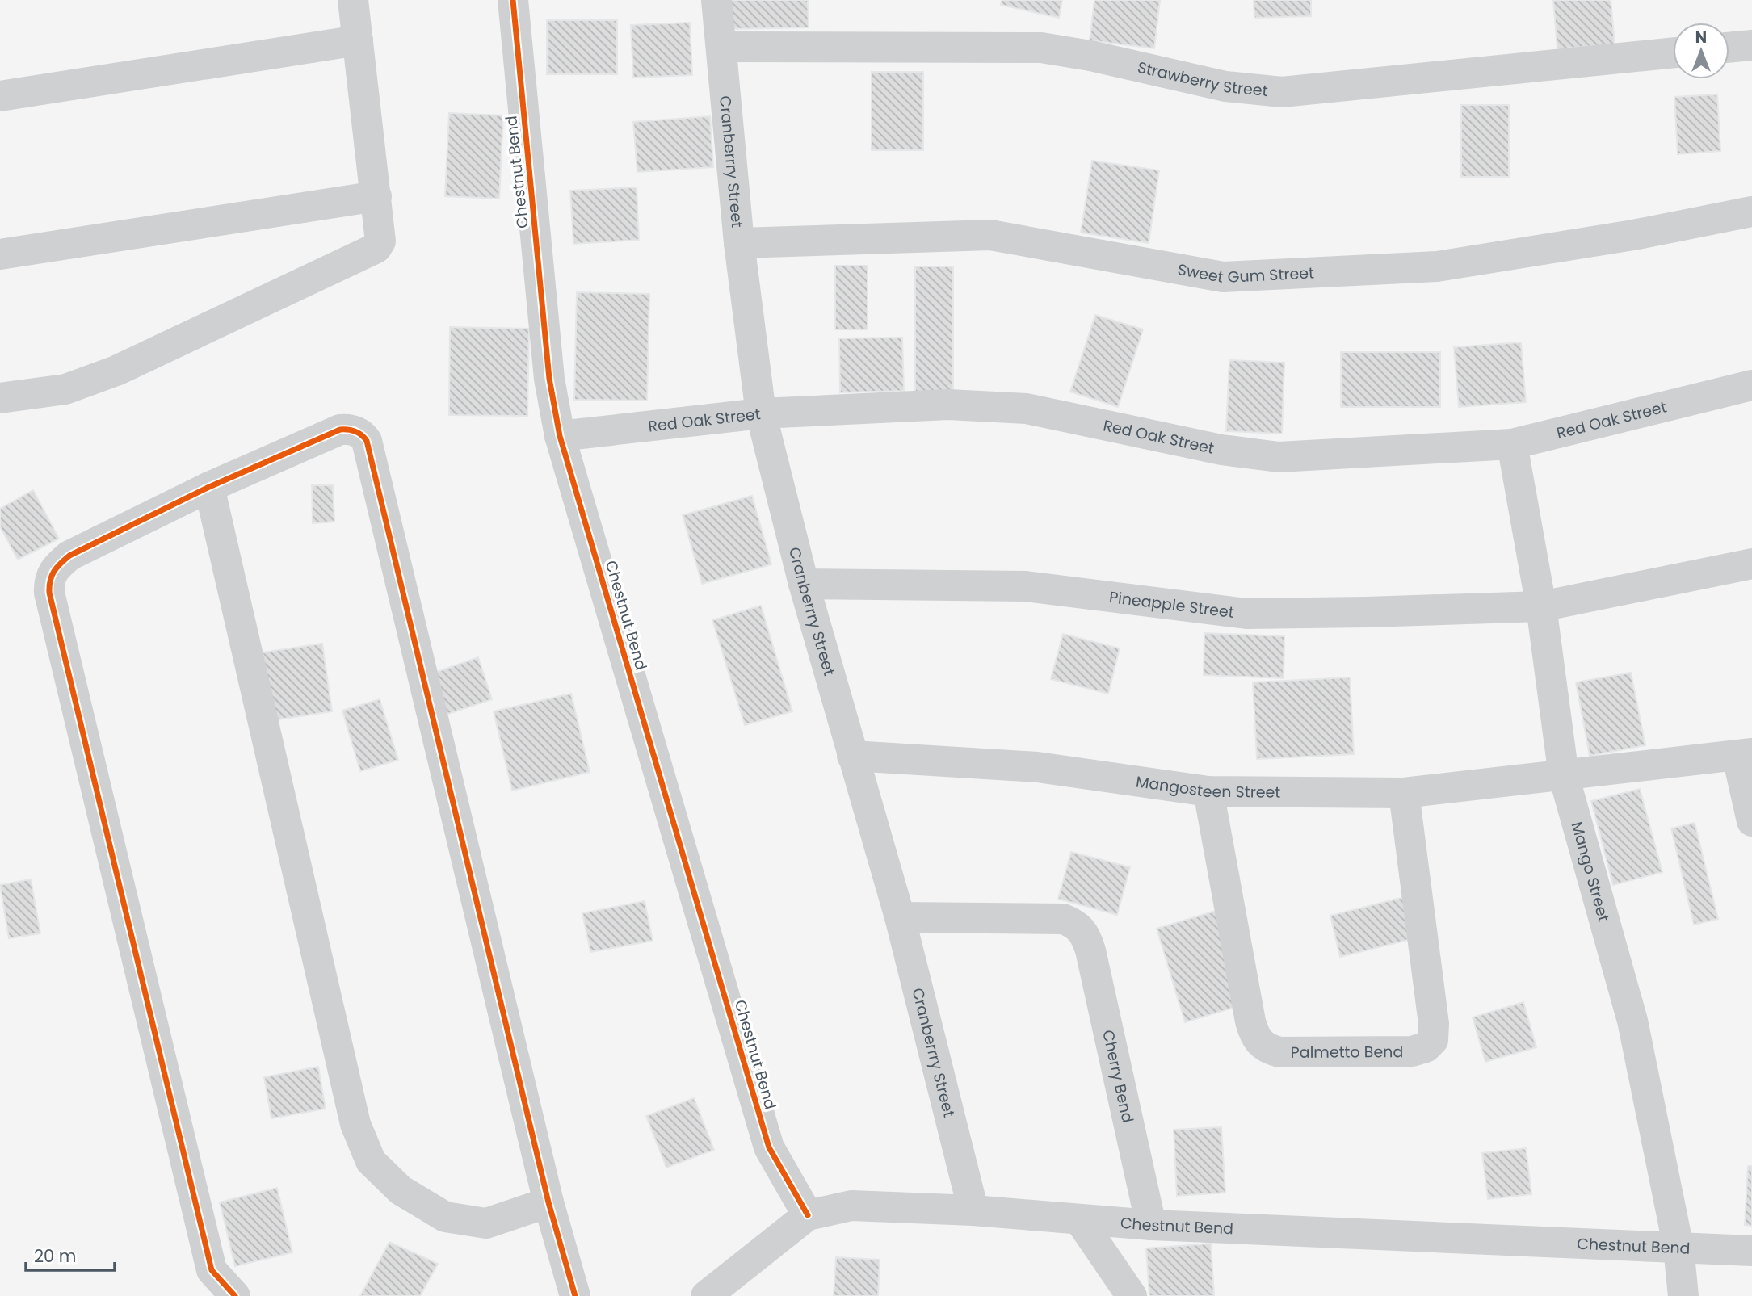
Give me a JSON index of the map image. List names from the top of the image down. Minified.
{"streets":{"street":["Strawberry Street","Cranberrry Street","Chestnut Bend","Sweet Gum Street","Red Oak Street","Pineapple Street","Mangosteen Street","Mango Street","Palmetto Bend","Cherry Bend"]},"crossings":[["Strawberry Street","Cranberrry Street"],["Cranberrry Street","Chestnut Bend"],["Cranberrry Street","Sweet Gum Street"],["Cranberrry Street","Red Oak Street"],["Cranberrry Street","Pineapple Street"],["Cranberrry Street","Mangosteen Street"],["Cranberrry Street","Cherry Bend"],["Chestnut Bend","Red Oak Street"],["Chestnut Bend","Mango Street"],["Chestnut Bend","Cherry Bend"],["Red Oak Street","Mango Street"],["Pineapple Street","Mango Street"],["Mangosteen Street","Mango Street"],["Mangosteen Street","Palmetto Bend"]],"scale_bar":"20 m","north":"top"}
